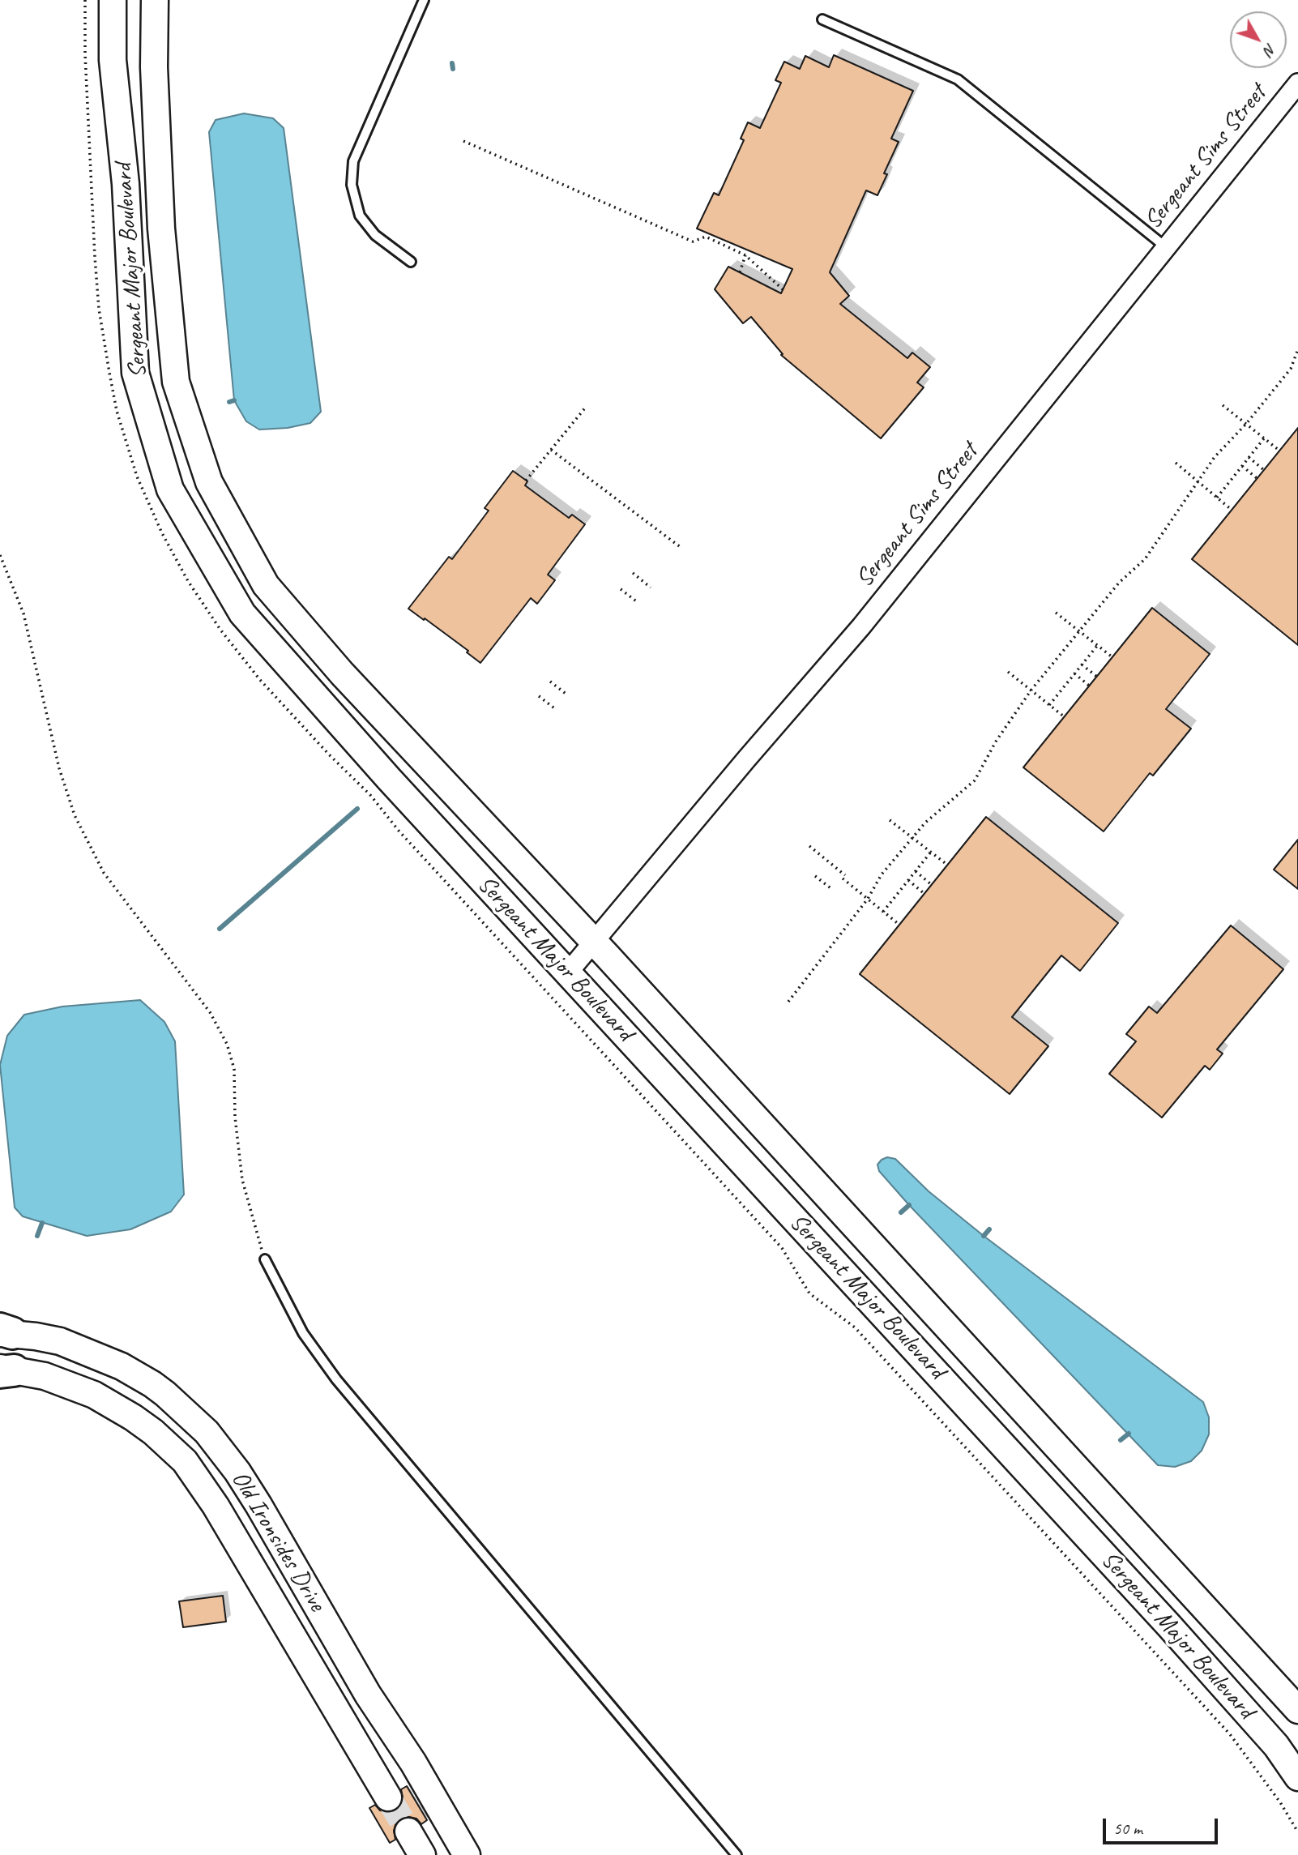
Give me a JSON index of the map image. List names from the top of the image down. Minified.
{"streets":{"street":["Sergeant Sims Street","Sergeant Major Boulevard","Old Ironsides Drive"]},"crossings":[["Sergeant Sims Street","Sergeant Major Boulevard"]],"scale_bar":"50 m","north":"bottom right"}
